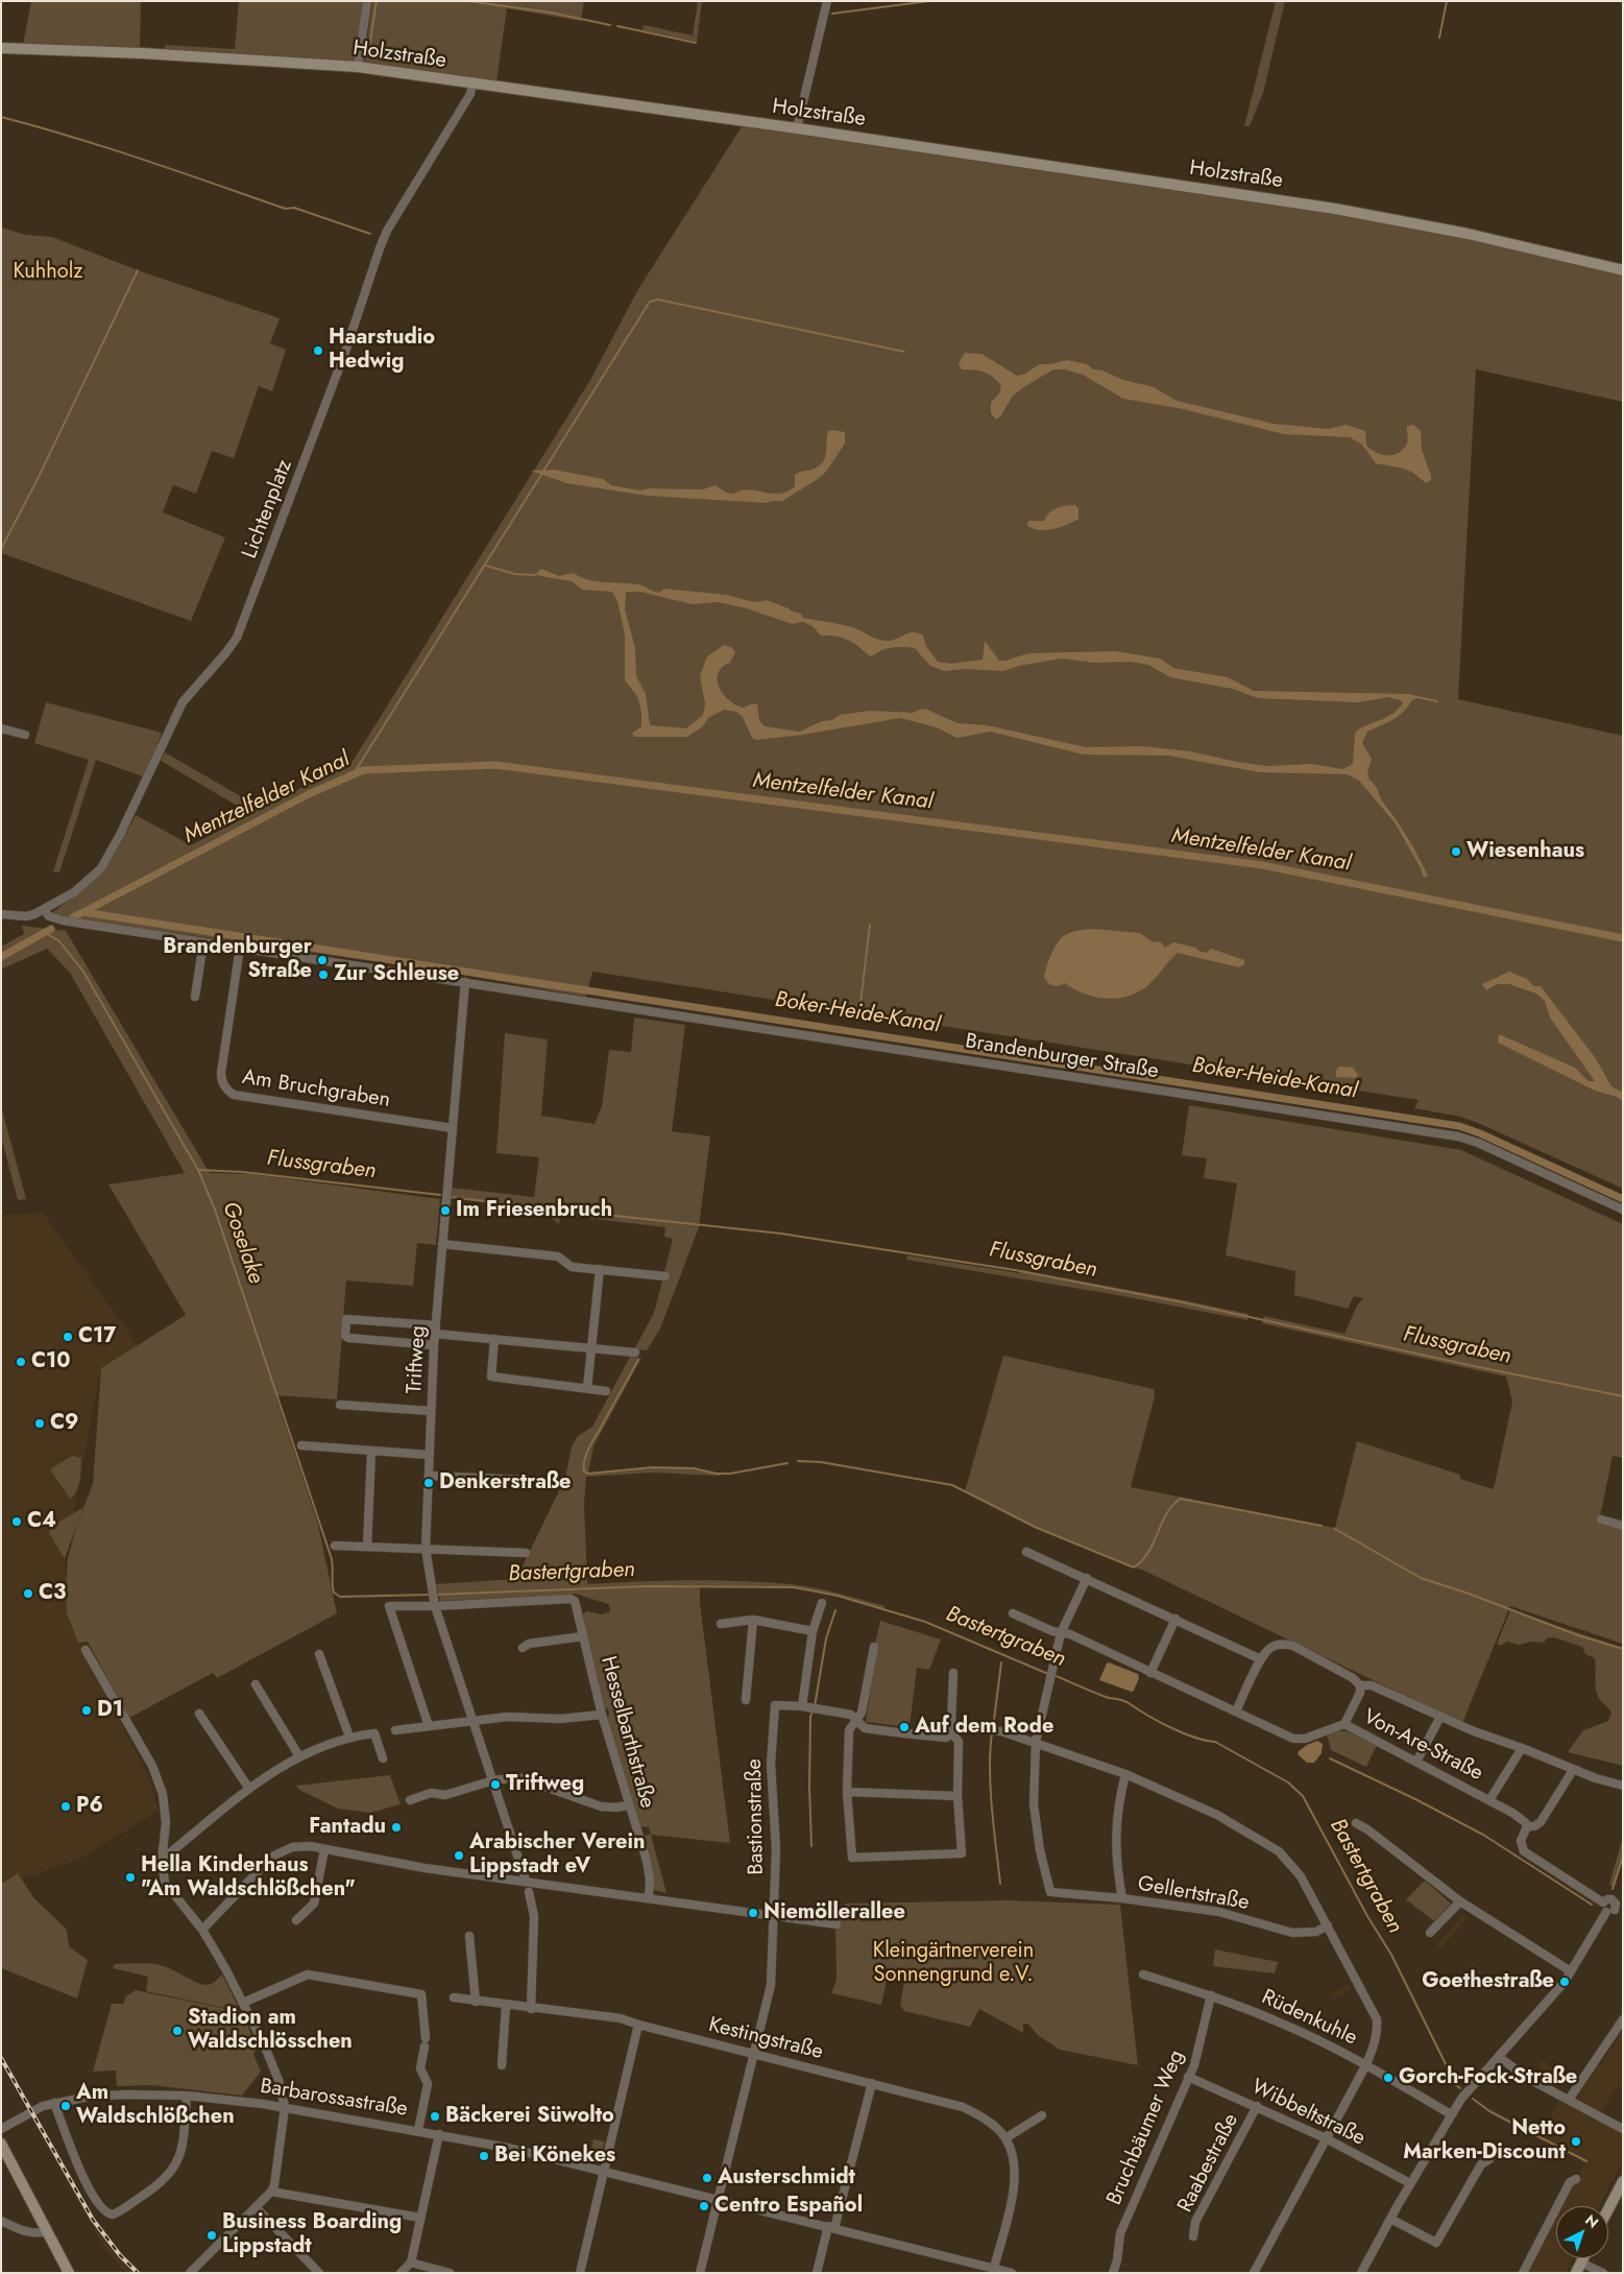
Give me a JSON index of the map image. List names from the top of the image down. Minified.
{"streets":{"main road":["Holzstraße"],"street":["Lichtenplatz","Brandenburger Straße","Am Bruchgraben","Triftweg","Hesselbarthstraße","Von-Are-Straße","Bastionstraße","Gellertstraße","Rüdenkuhle","Kestingstraße","Barbarossastraße","Wibbeltstraße","Bruchbäumer Weg","Raabestraße"]},"crossings":[["Holzstraße","Lichtenplatz"],["Lichtenplatz","Brandenburger Straße"],["Brandenburger Straße","Am Bruchgraben"],["Brandenburger Straße","Triftweg"],["Am Bruchgraben","Triftweg"],["Triftweg","Hesselbarthstraße"],["Bastionstraße","Kestingstraße"],["Bastionstraße","Barbarossastraße"],["Rüdenkuhle","Bruchbäumer Weg"],["Kestingstraße","Barbarossastraße"],["Wibbeltstraße","Bruchbäumer Weg"],["Wibbeltstraße","Raabestraße"]],"water":["Mentzelfelder Kanal","Boker-Heide-Kanal","Flussgraben","Goselake","Bastertgraben"],"parks":["Kuhholz","Kleingärtnerverein Sonnengrund e.V."],"places":["Haarstudio Hedwig","Wiesenhaus","Brandenburger Straße","Zur Schleuse","Im Friesenbruch","C17","C10","C9","Denkerstraße","C4","C3","D1","Auf dem Rode","Triftweg","P6","Fantadu","Arabischer Verein Lippstadt eV","Hella Kinderhaus \"Am Waldschlößchen\"","Niemöllerallee","Goethestraße","Stadion am Waldschlösschen","Gorch-Fock-Straße","Am Waldschlößchen","Bäckerei Süwolto","Netto Marken-Discount","Bei Könekes","Austerschmidt","Centro Español","Business Boarding Lippstadt"],"north":"top right"}
